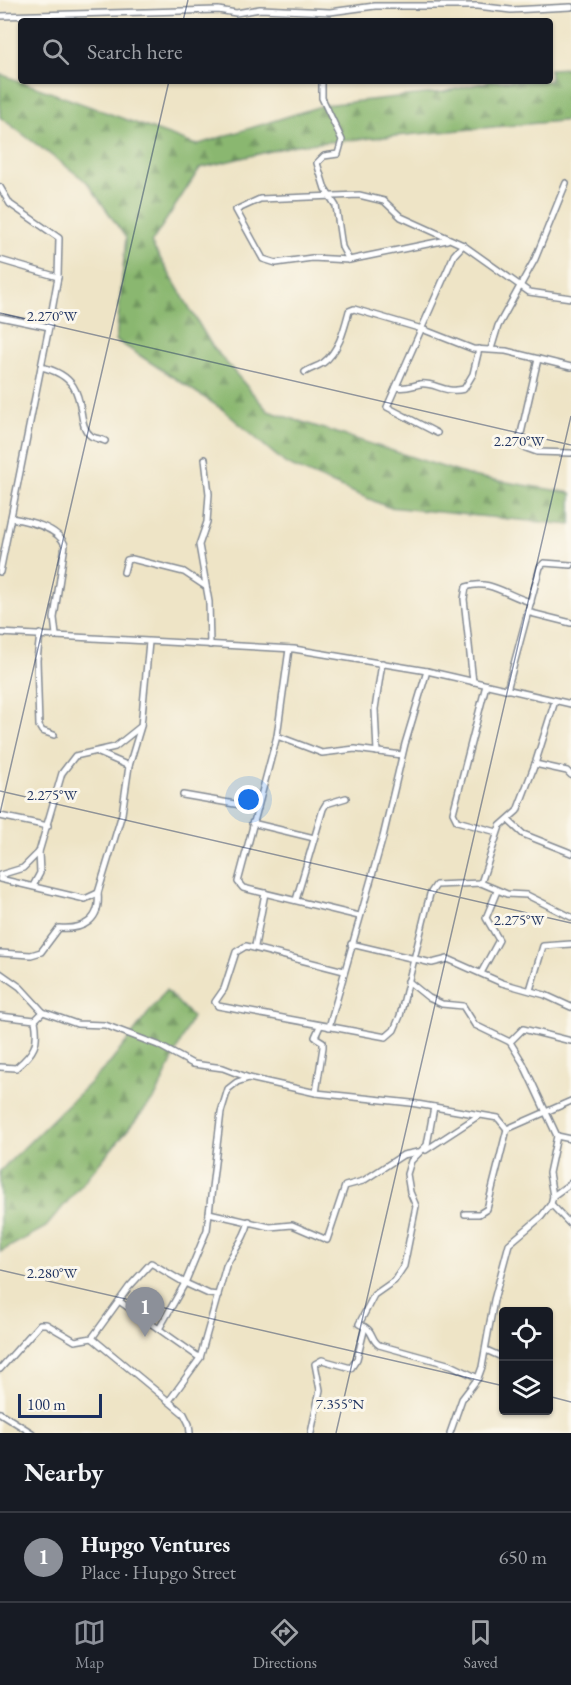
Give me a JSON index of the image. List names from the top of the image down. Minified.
{"scale_bar":"100 m","page":{"search":"Search here","pins":"1","scale":"100 m","heading":"Nearby","list":[{"mark":"1","name":"Hupgo Ventures","note":"Place · Hupgo Street","value":"650 m"}],"nav":["Map","Directions","Saved"]},"coordinates":["2.270°W","2.275°W","2.280°W","7.355°N"]}
